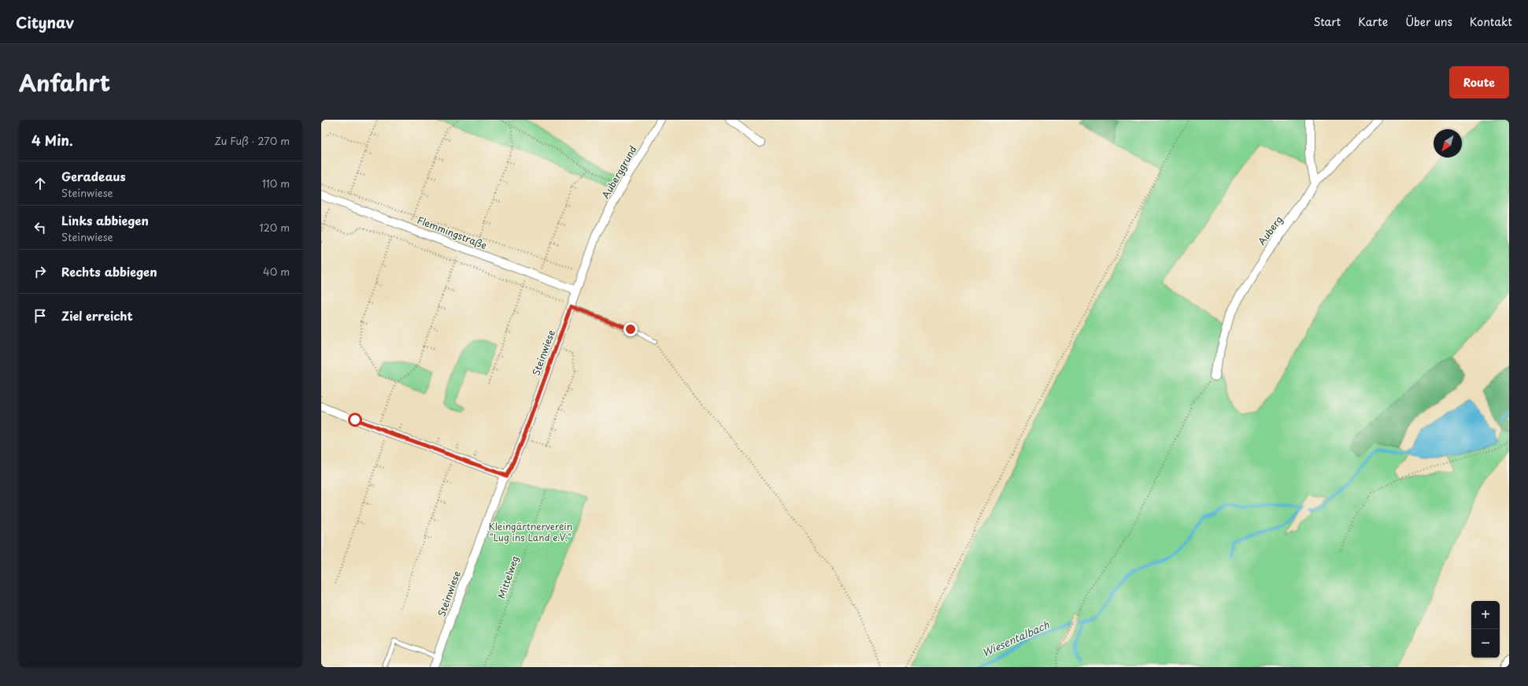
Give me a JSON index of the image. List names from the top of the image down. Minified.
{"streets":{"street":["Auberggrund","Auberg","Flemmingstraße","Steinwiese"],"path":["Mittelweg"]},"crossings":[["Auberggrund","Steinwiese"],["Flemmingstraße","Steinwiese"]],"water":["Wiesentalbach"],"parks":["Kleingärtnerverein \"Lug ins Land e.V.\""],"north":"bottom left","page":{"header":"Citynav","nav":["Start","Karte","Über uns","Kontakt"],"title":"Anfahrt","buttons":"Route","heading":["4 Min.","Zu Fuß · 270 m"],"list":[["Geradeaus","Steinwiese","110 m"],["Links abbiegen","Steinwiese","120 m"],["Rechts abbiegen","40 m"],"Ziel erreicht"],"map_buttons":["+","−"]}}
